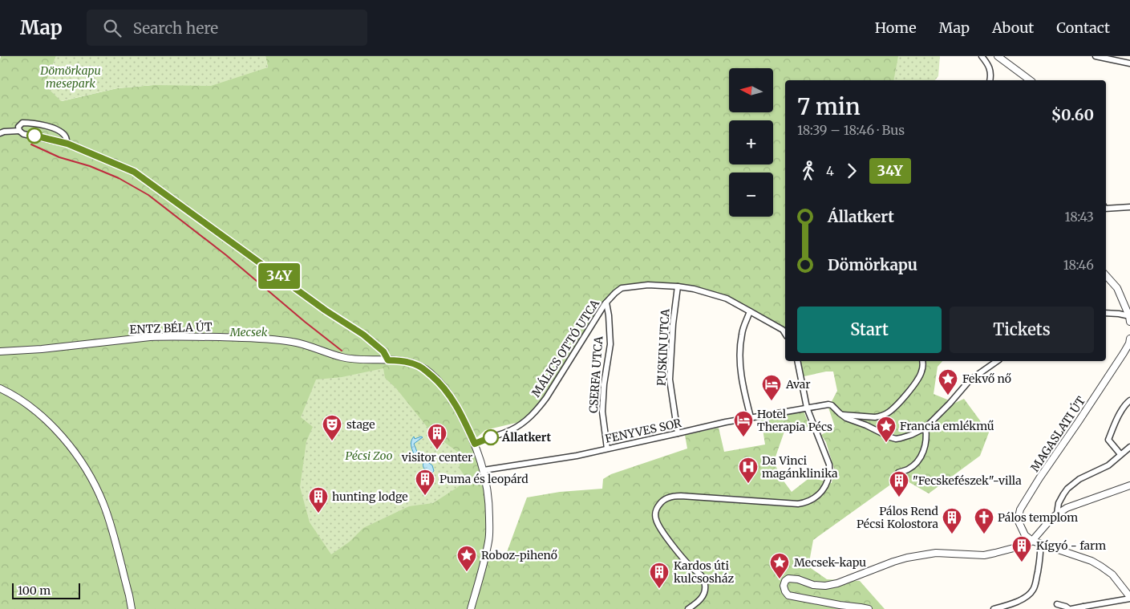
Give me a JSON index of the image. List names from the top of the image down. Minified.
{"streets":{"street":["ENTZ BÉLA ÚT","PUSKIN UTCA","MÁLICS OTTÓ UTCA","CSERFA UTCA","FENYVES SOR","MAGASLATI ÚT"]},"crossings":[["ENTZ BÉLA ÚT","MÁLICS OTTÓ UTCA"],["ENTZ BÉLA ÚT","FENYVES SOR"],["PUSKIN UTCA","MÁLICS OTTÓ UTCA"],["PUSKIN UTCA","FENYVES SOR"],["MÁLICS OTTÓ UTCA","CSERFA UTCA"],["CSERFA UTCA","FENYVES SOR"]],"parks":["Dömörkapu mesepark","Mecsek","Pécsi Zoo"],"places":{"place":["Fekvő nő","Francia emlékmű","Roboz-pihenő","Mecsek-kapu"],"hotel":["Avar","Hotel Therapia Pécs"],"other":["Állatkert"],"theatre":["stage"],"building":["visitor center","Puma és leopárd","\"Fecskefészek\"-villa","hunting lodge","Pálos Rend Pécsi Kolostora","Kígyó - farm","Kardos úti kulcsosház"],"hospital":["Da Vinci magánklinika"],"church":["Pálos templom"]},"lines":["bus line 34Y"],"scale_bar":"100 m","north":"left","page":{"header":"Map","search":"Search here","nav":["Home","Map","About","Contact"],"on_map":"34Y","map_buttons":["+","−"],"heading":["7 min","18:39 – 18:46 · Bus","$0.60"],"legs":["4","34Y"],"list":[{"name":"Állatkert","value":"18:43"},{"name":"Dömörkapu","value":"18:46"}],"buttons":["Start","Tickets"],"scale":"100 m"}}
